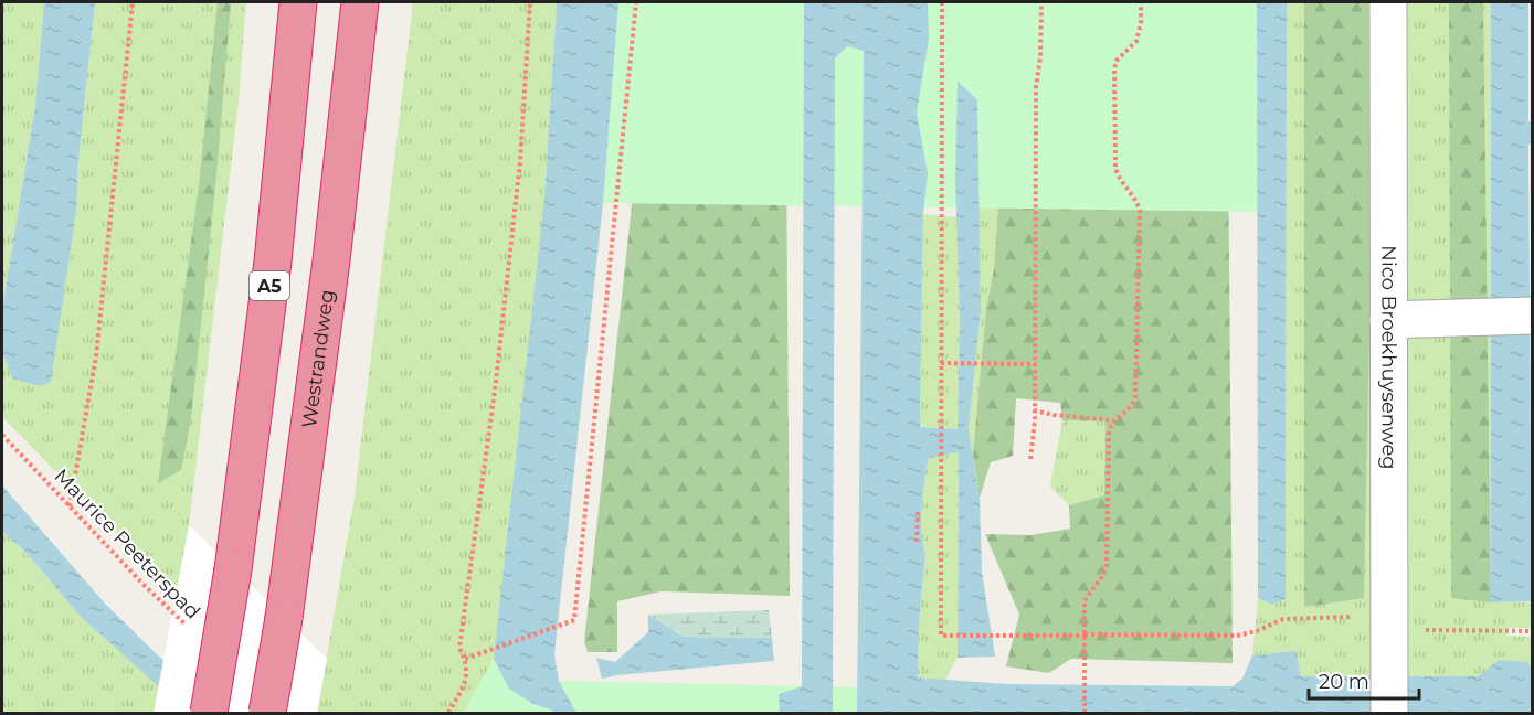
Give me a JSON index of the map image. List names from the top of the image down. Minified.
{"streets":{"highway":["A5","Westrandweg"],"street":["Nico Broekhuysenweg"],"path":["Maurice Peeterspad"]},"scale_bar":"20 m"}
